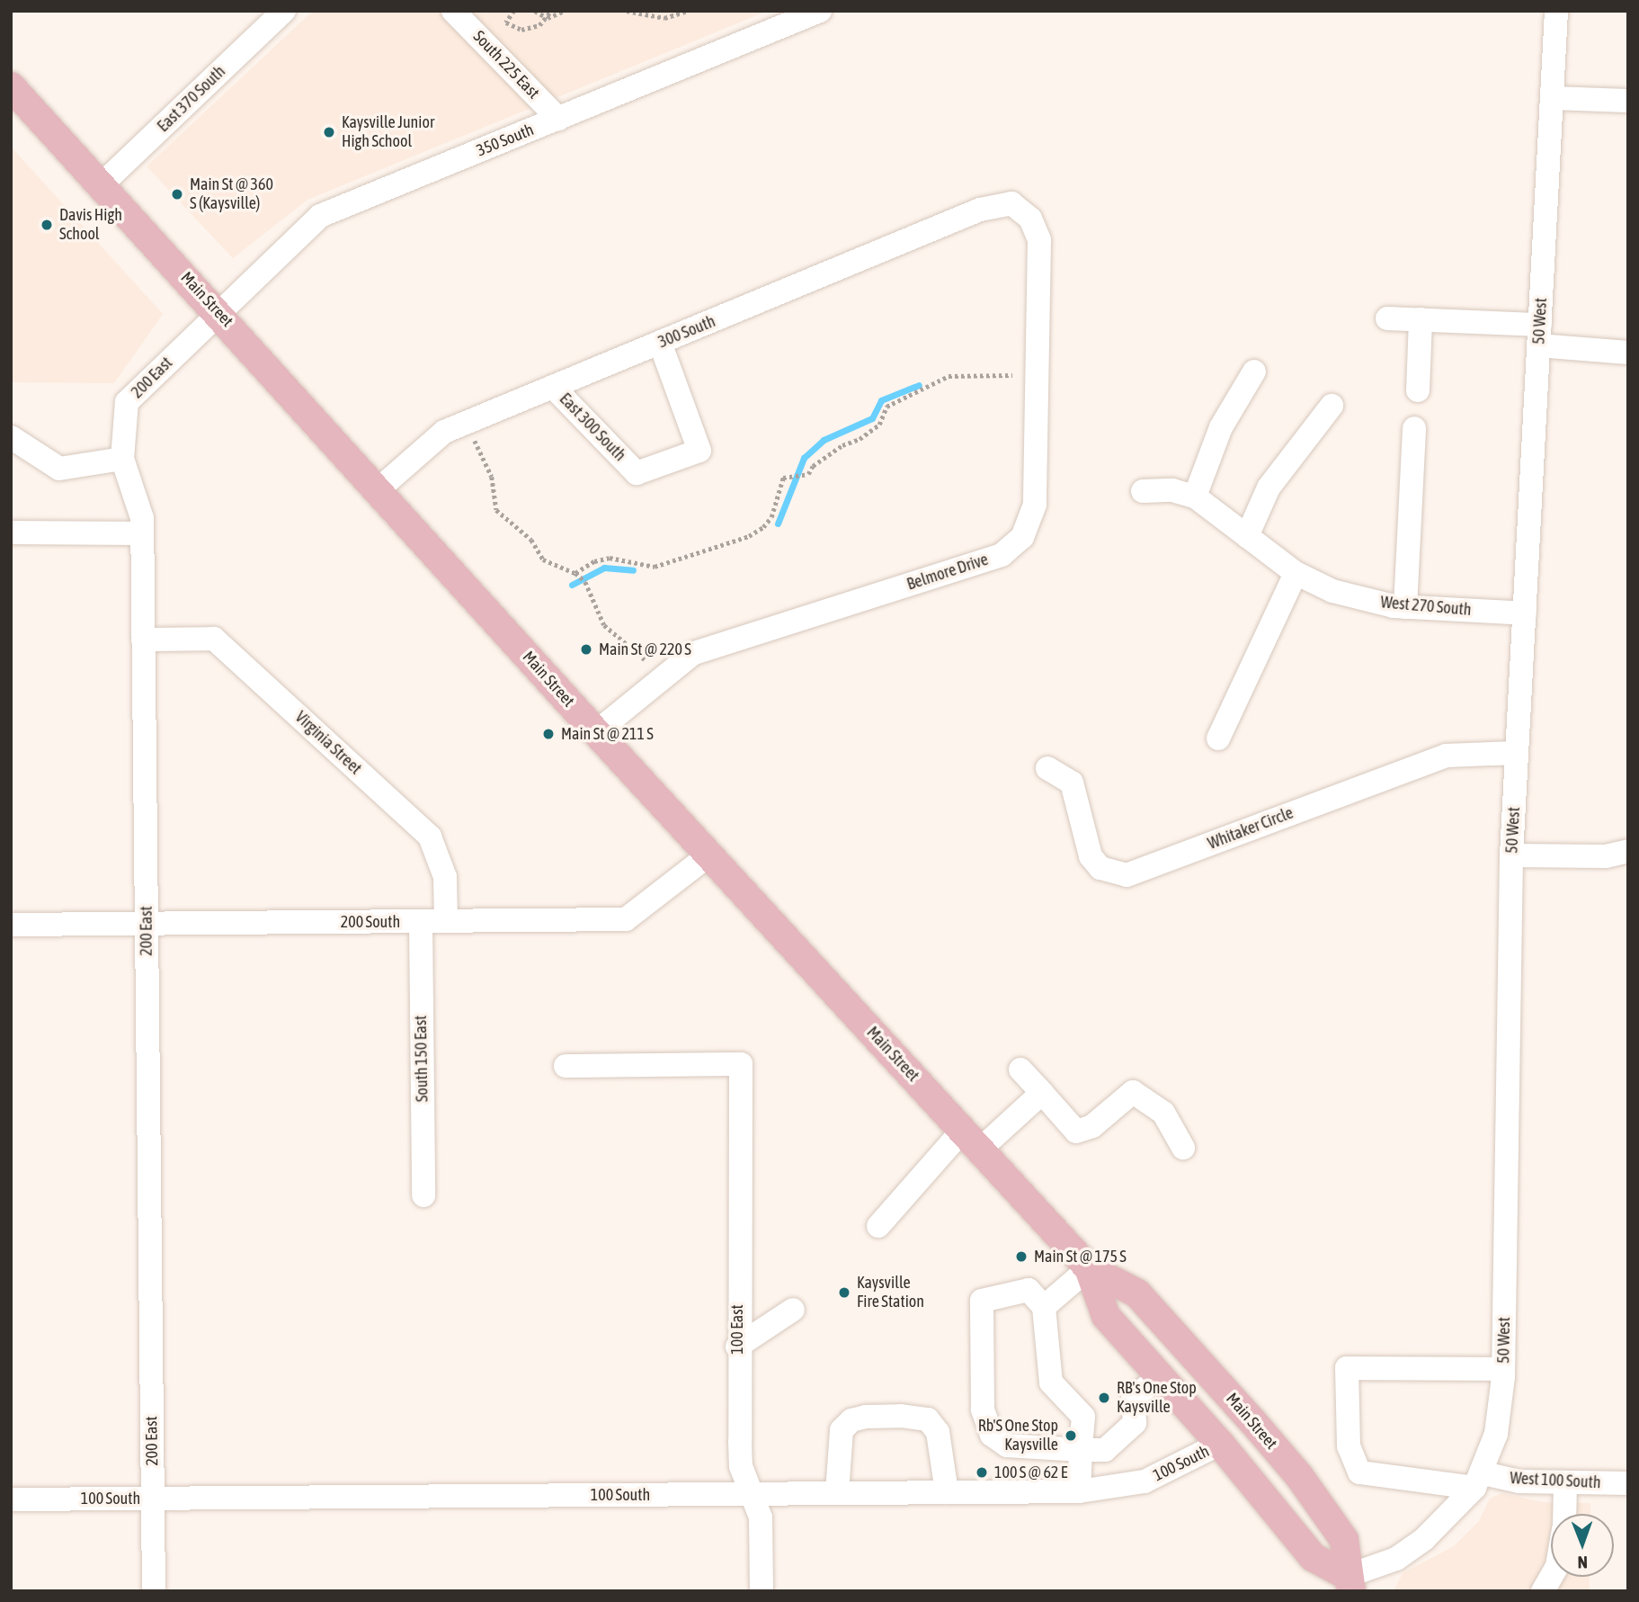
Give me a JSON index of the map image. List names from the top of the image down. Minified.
{"streets":{"main road":["Main Street"],"street":["South 225 East","East 370 South","350 South","50 West","300 South","200 East","East 300 South","Belmore Drive","West 270 South","Virginia Street","Whitaker Circle","200 South","South 150 East","100 East","100 South","West 100 South"]},"crossings":[["South 225 East","350 South"],["East 370 South","Main Street"],["350 South","Main Street"],["350 South","200 East"],["Main Street","50 West"],["Main Street","300 South"],["Main Street","200 East"],["Main Street","Belmore Drive"],["Main Street","200 South"],["Main Street","100 South"],["50 West","West 270 South"],["50 West","Whitaker Circle"],["50 West","West 100 South"],["300 South","East 300 South"],["300 South","Belmore Drive"],["200 East","Virginia Street"],["200 East","200 South"],["200 East","100 South"],["Virginia Street","200 South"],["200 South","South 150 East"],["100 East","100 South"]],"places":["Kaysville Junior High School","Main St @ 360 S (Kaysville)","Davis High School","Main St @ 220 S","Main St @ 211 S","Main St @ 175 S","Kaysville Fire Station","RB's One Stop Kaysville","Rb'S One Stop Kaysville","100 S @ 62 E"],"north":"bottom"}
